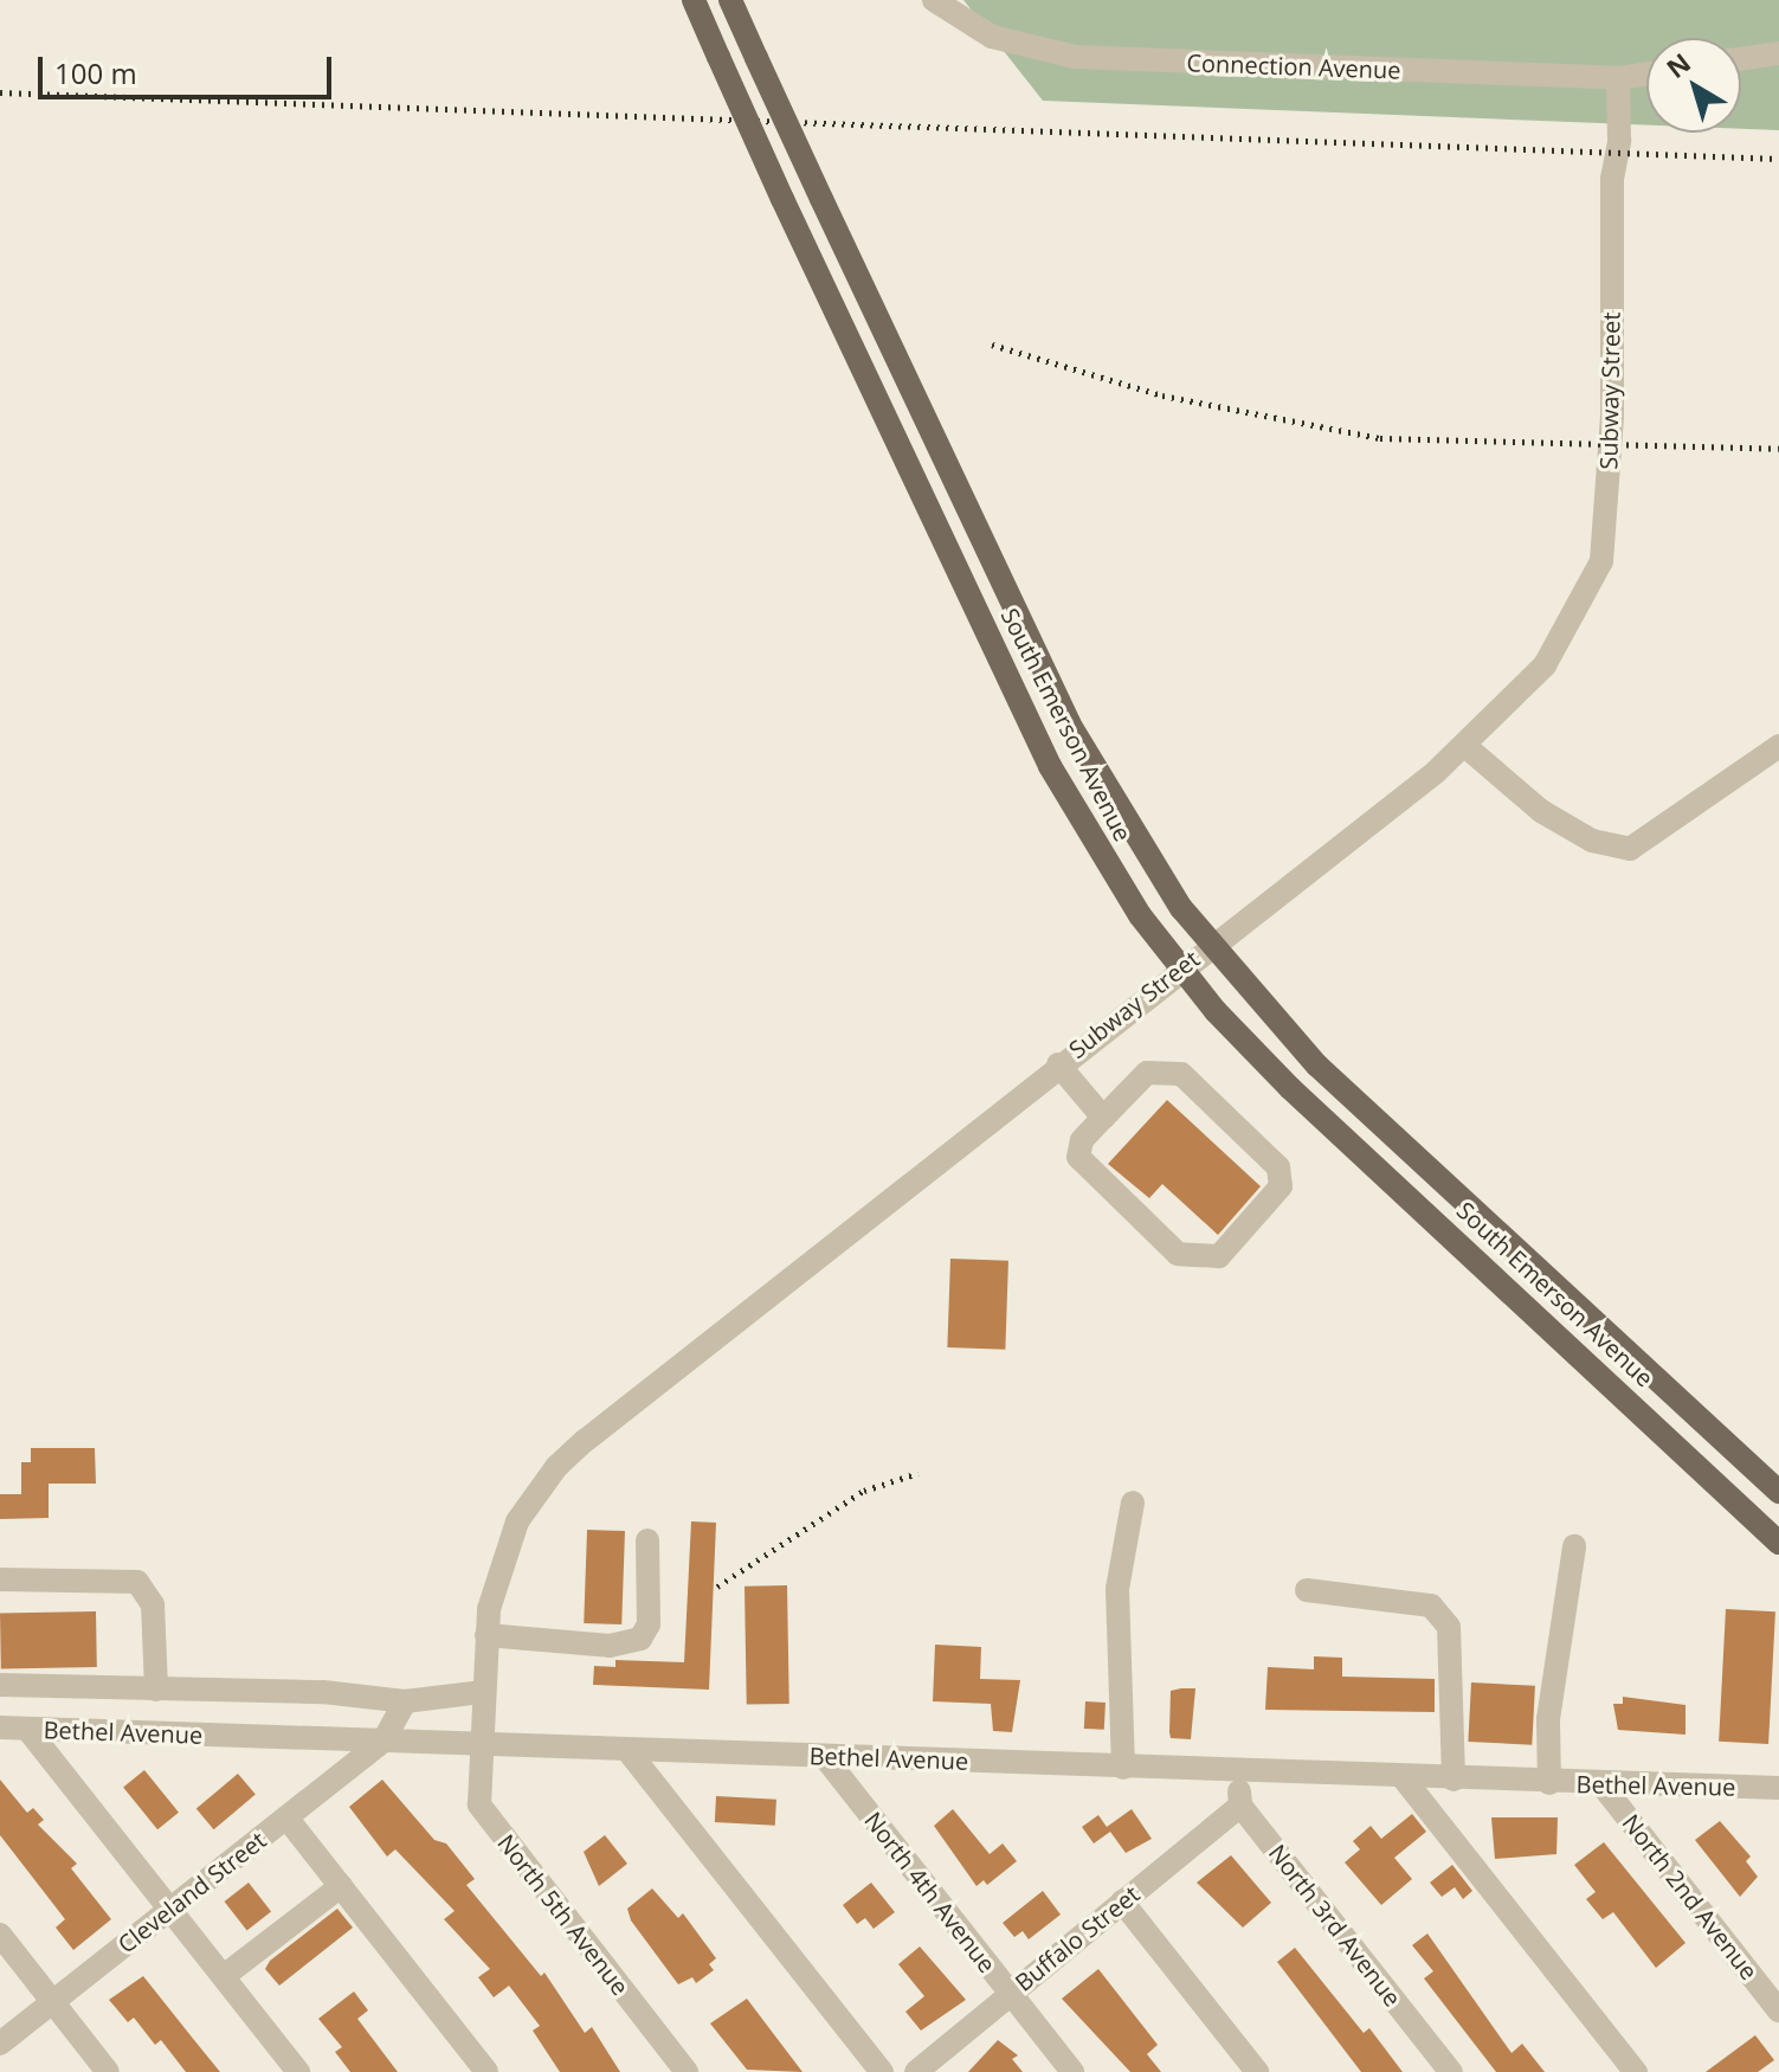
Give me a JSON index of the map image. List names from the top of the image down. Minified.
{"streets":{"main road":["South Emerson Avenue"],"street":["Connection Avenue","Subway Street","Bethel Avenue","Cleveland Street","North 4th Avenue","North 2nd Avenue","North 5th Avenue","North 3rd Avenue","Buffalo Street"]},"crossings":[["Connection Avenue","Subway Street"],["Subway Street","South Emerson Avenue"],["Subway Street","Bethel Avenue"],["Subway Street","North 5th Avenue"],["Bethel Avenue","Cleveland Street"],["Bethel Avenue","North 4th Avenue"],["Bethel Avenue","North 2nd Avenue"],["Bethel Avenue","North 5th Avenue"],["North 4th Avenue","Buffalo Street"],["North 3rd Avenue","Buffalo Street"]],"scale_bar":"100 m","north":"top left"}
